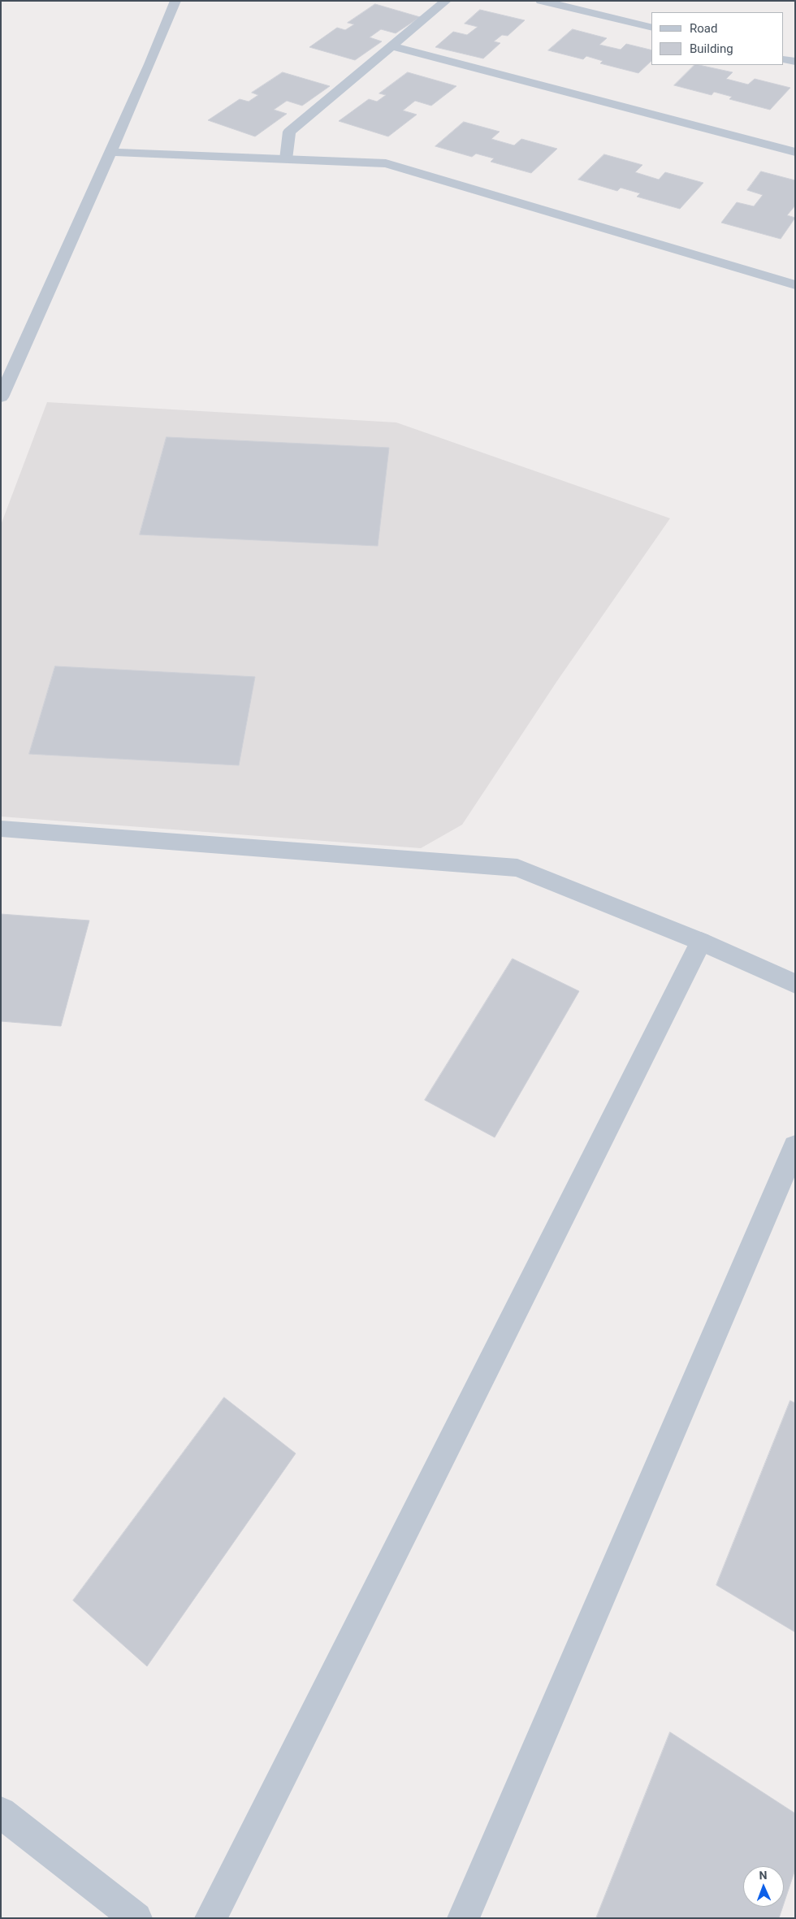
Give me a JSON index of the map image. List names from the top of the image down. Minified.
{"legend":["Road","Building"],"north":"top"}
